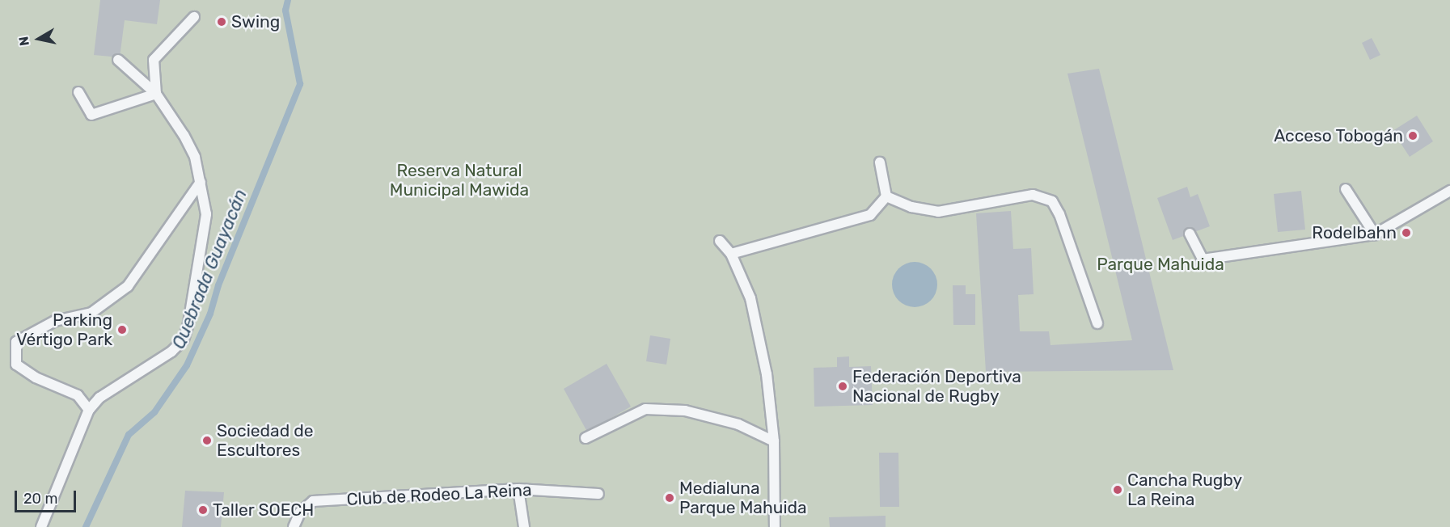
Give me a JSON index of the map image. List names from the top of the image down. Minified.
{"streets":{"lane":["Club de Rodeo La Reina"]},"water":["Quebrada Guayacán"],"parks":["Reserva Natural Municipal Mawida","Parque Mahuida"],"places":["Swing","Acceso Tobogán","Rodelbahn","Parking Vértigo Park","Federación Deportiva Nacional de Rugby","Sociedad de Escultores","Cancha Rugby La Reina","Medialuna Parque Mahuida","Taller SOECH"],"scale_bar":"20 m","north":"left"}
